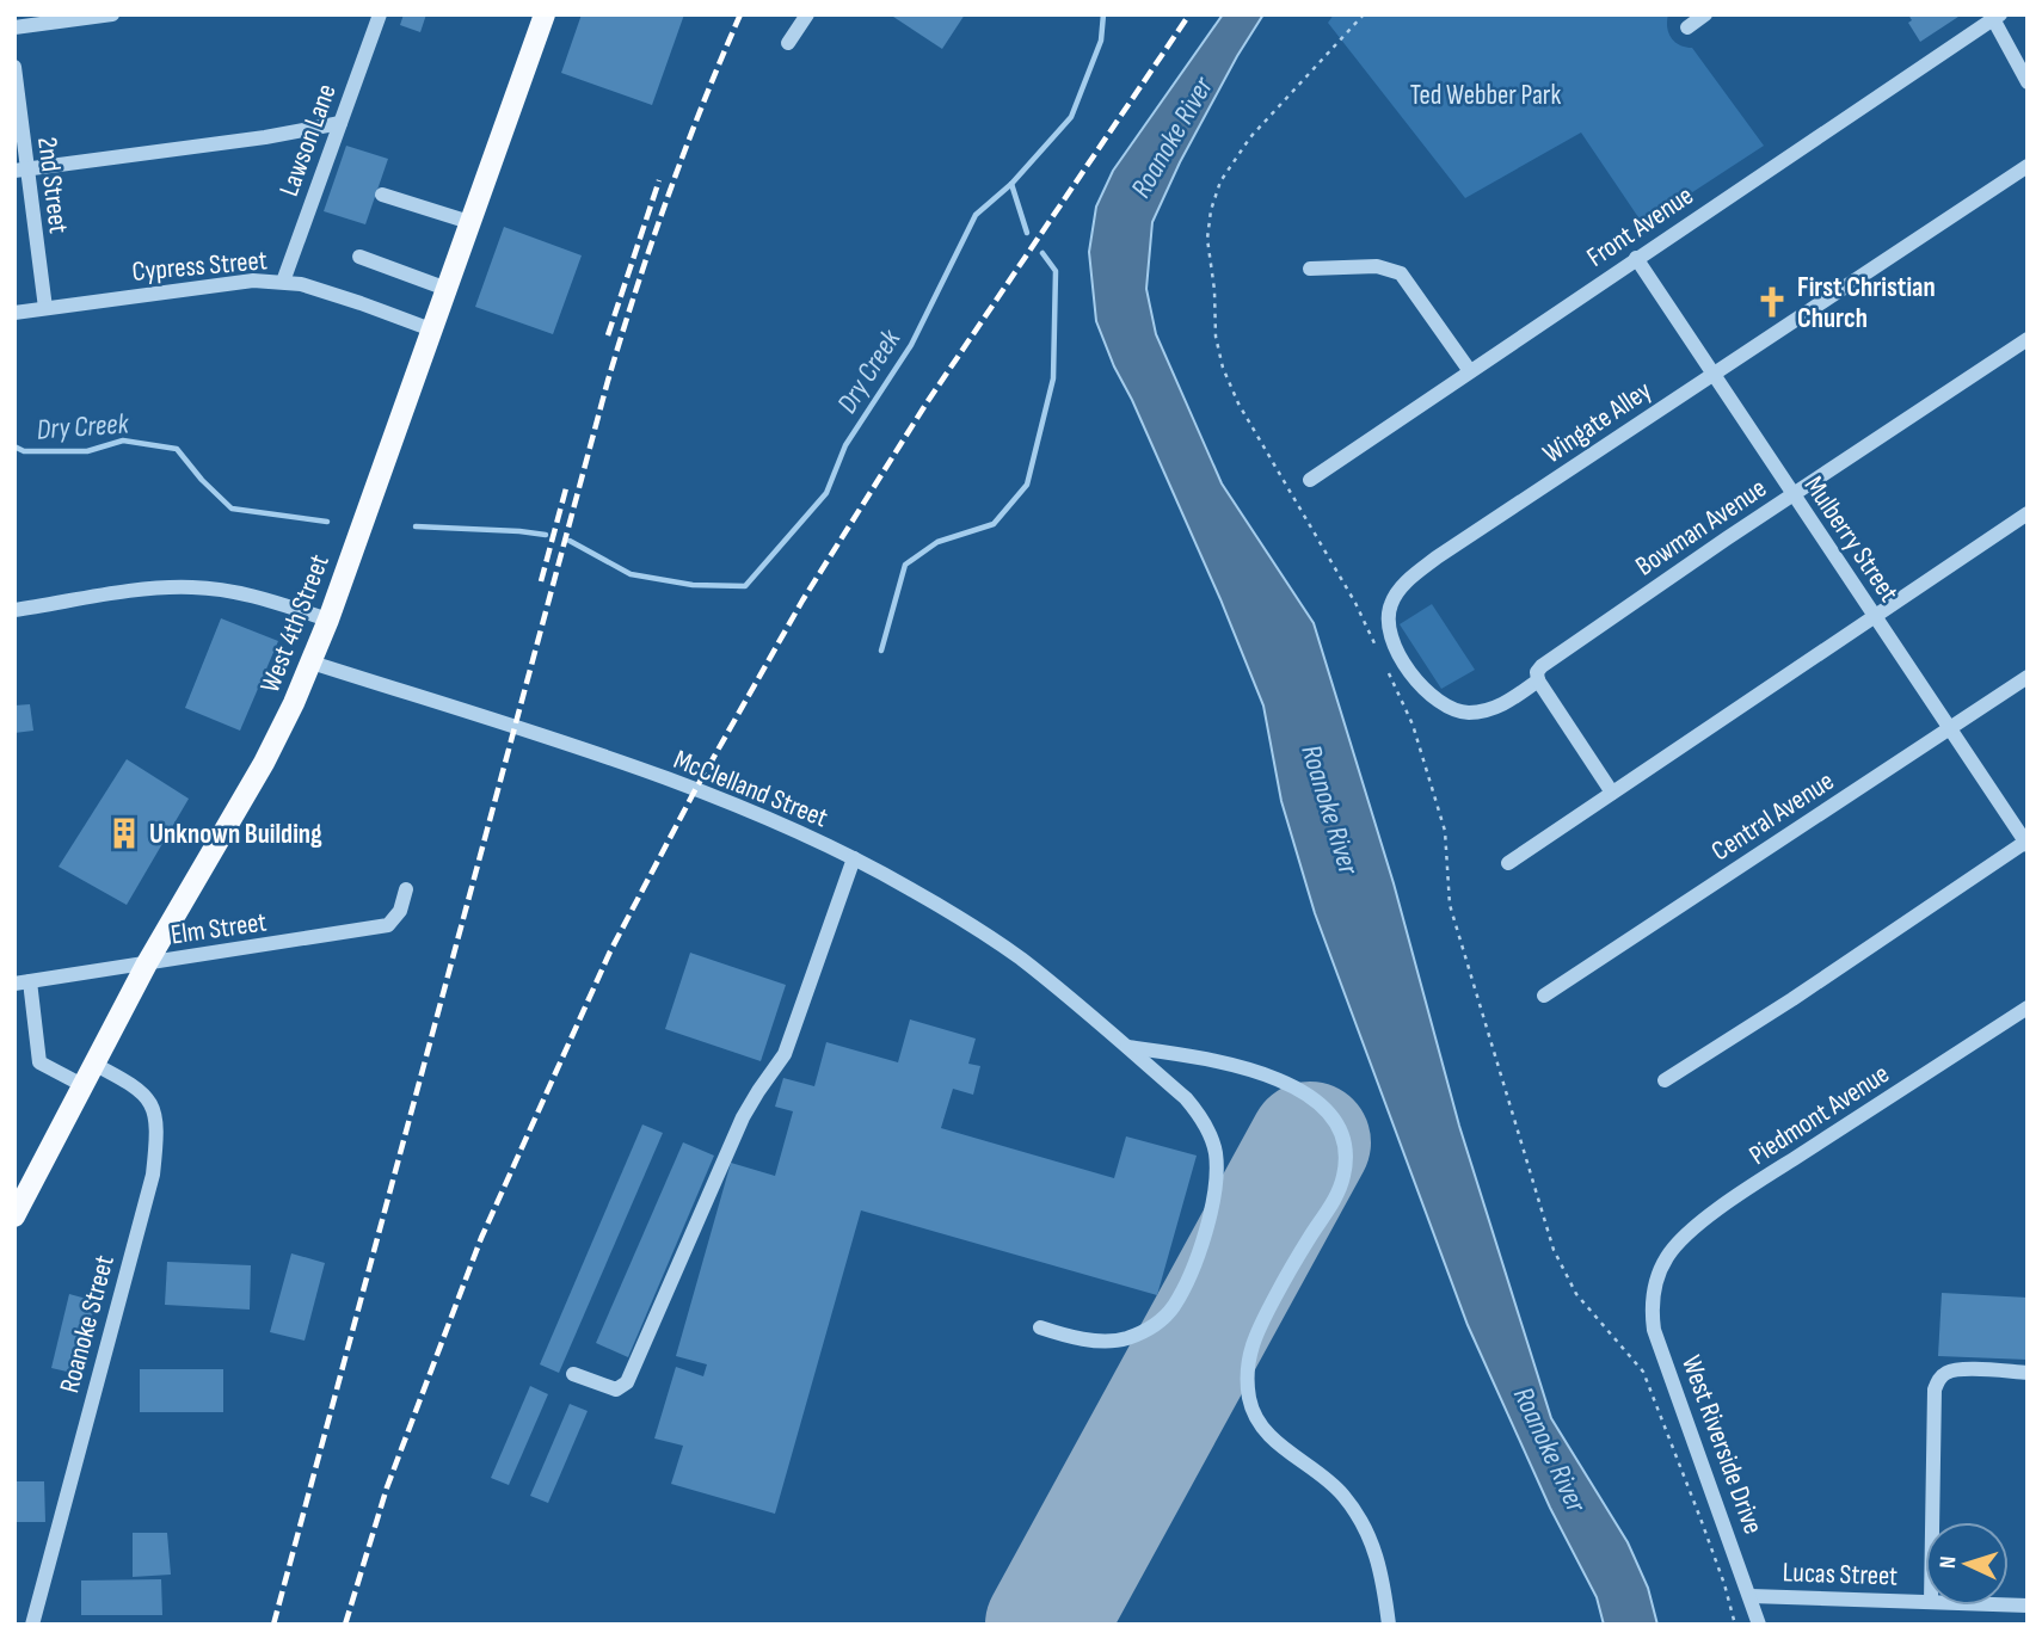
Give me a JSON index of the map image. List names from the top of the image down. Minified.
{"streets":{"main road":["West 4th Street"],"street":["Lawson Lane","2nd Street","Front Avenue","Cypress Street","Wingate Alley","Bowman Avenue","Mulberry Street","McClelland Street","Central Avenue","Elm Street","Piedmont Avenue","Roanoke Street","West Riverside Drive","Lucas Street"]},"crossings":[["Lawson Lane","Cypress Street"],["2nd Street","Cypress Street"],["Front Avenue","Mulberry Street"],["Cypress Street","West 4th Street"],["Wingate Alley","Bowman Avenue"],["Wingate Alley","Mulberry Street"],["Bowman Avenue","Mulberry Street"],["Mulberry Street","Central Avenue"],["West 4th Street","McClelland Street"],["West 4th Street","Elm Street"],["West 4th Street","Roanoke Street"],["Piedmont Avenue","West Riverside Drive"],["West Riverside Drive","Lucas Street"]],"water":["Roanoke River","Dry Creek"],"parks":["Ted Webber Park"],"places":{"church":["First Christian Church"],"building":["Unknown Building"]},"north":"left"}
